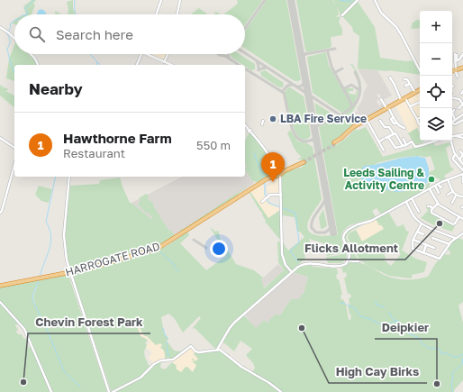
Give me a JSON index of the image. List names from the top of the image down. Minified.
{"streets":{"highway":["HARROGATE ROAD"]},"places":["LBA Fire Service","Leeds Sailing & Activity Centre","Flicks Allotment","High Cay Birks","Chevin Forest Park","Deipkier"],"page":{"map_buttons":["+","−"],"search":"Search here","heading":"Nearby","list":[{"mark":"1","name":"Hawthorne Farm","note":"Restaurant","value":"550 m"}],"pins":"1"}}
